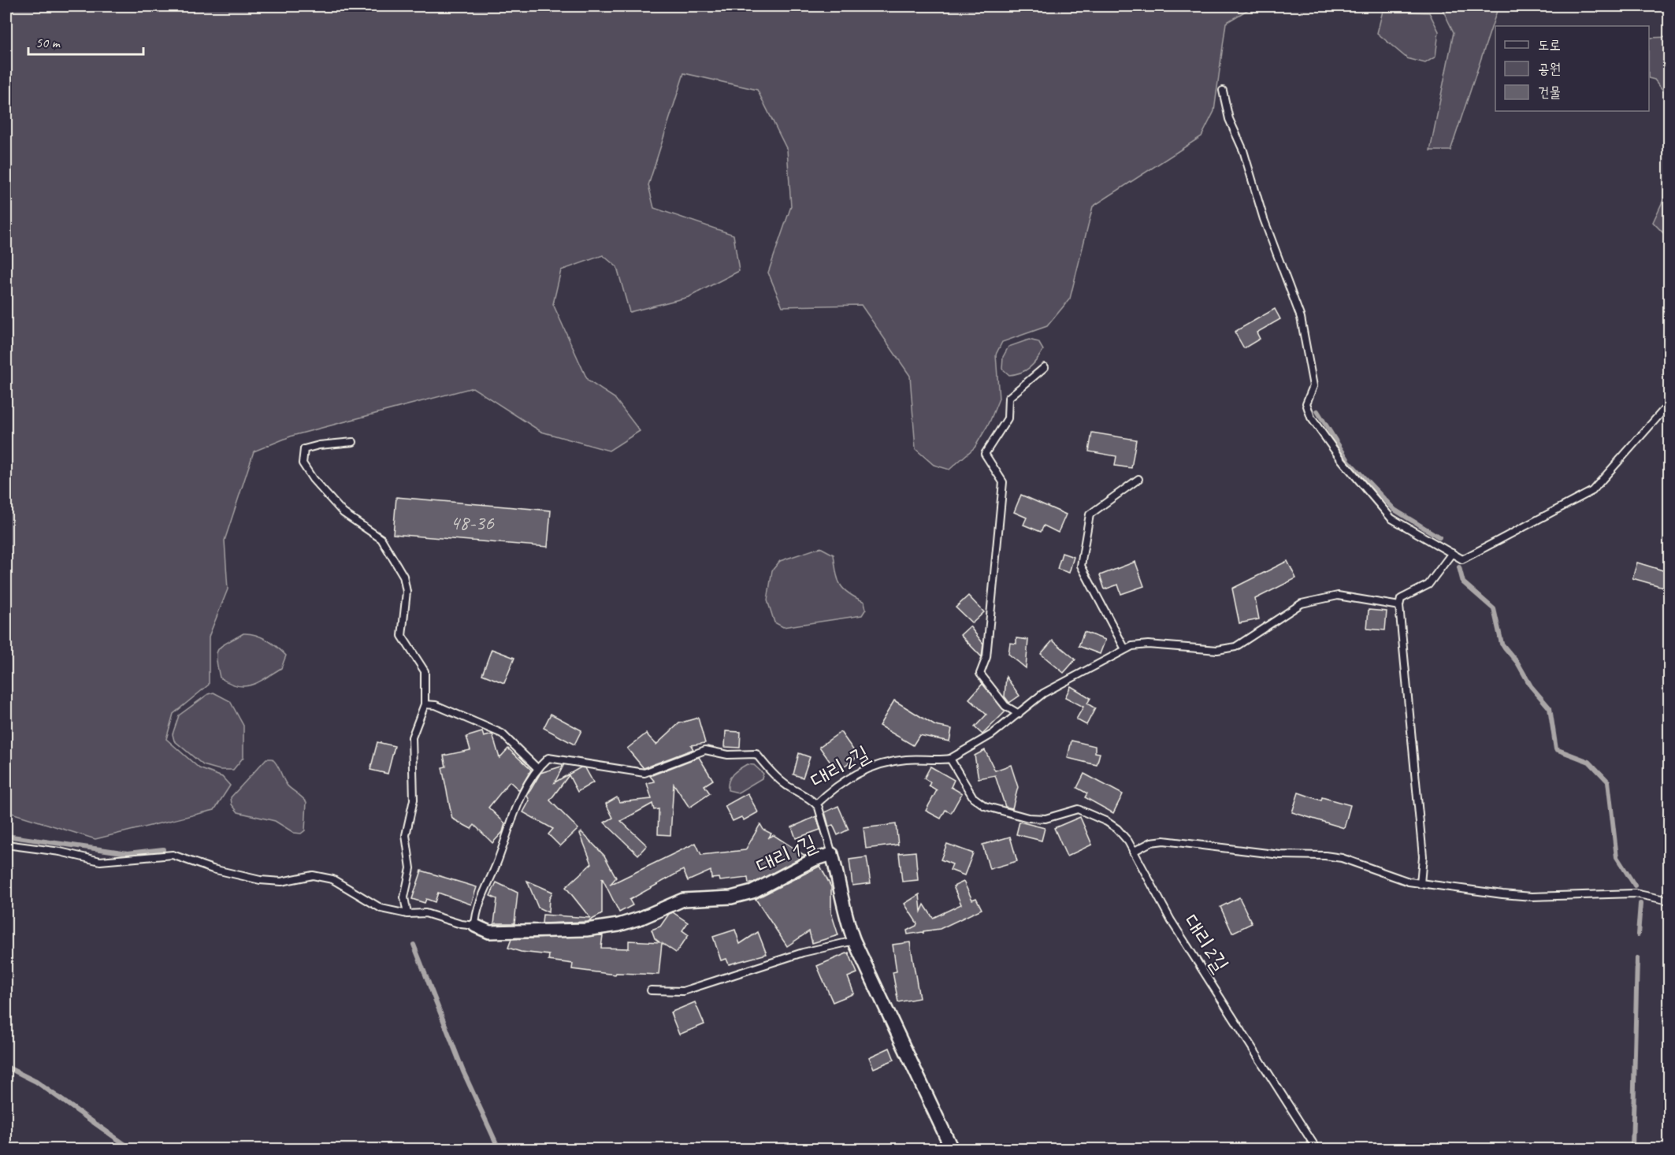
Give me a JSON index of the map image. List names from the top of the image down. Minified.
{"streets":{"street":["대리1길"],"lane":["대리2길"]},"house_numbers":["48-36"],"legend":["도로","공원","건물"],"scale_bar":"50 m"}
